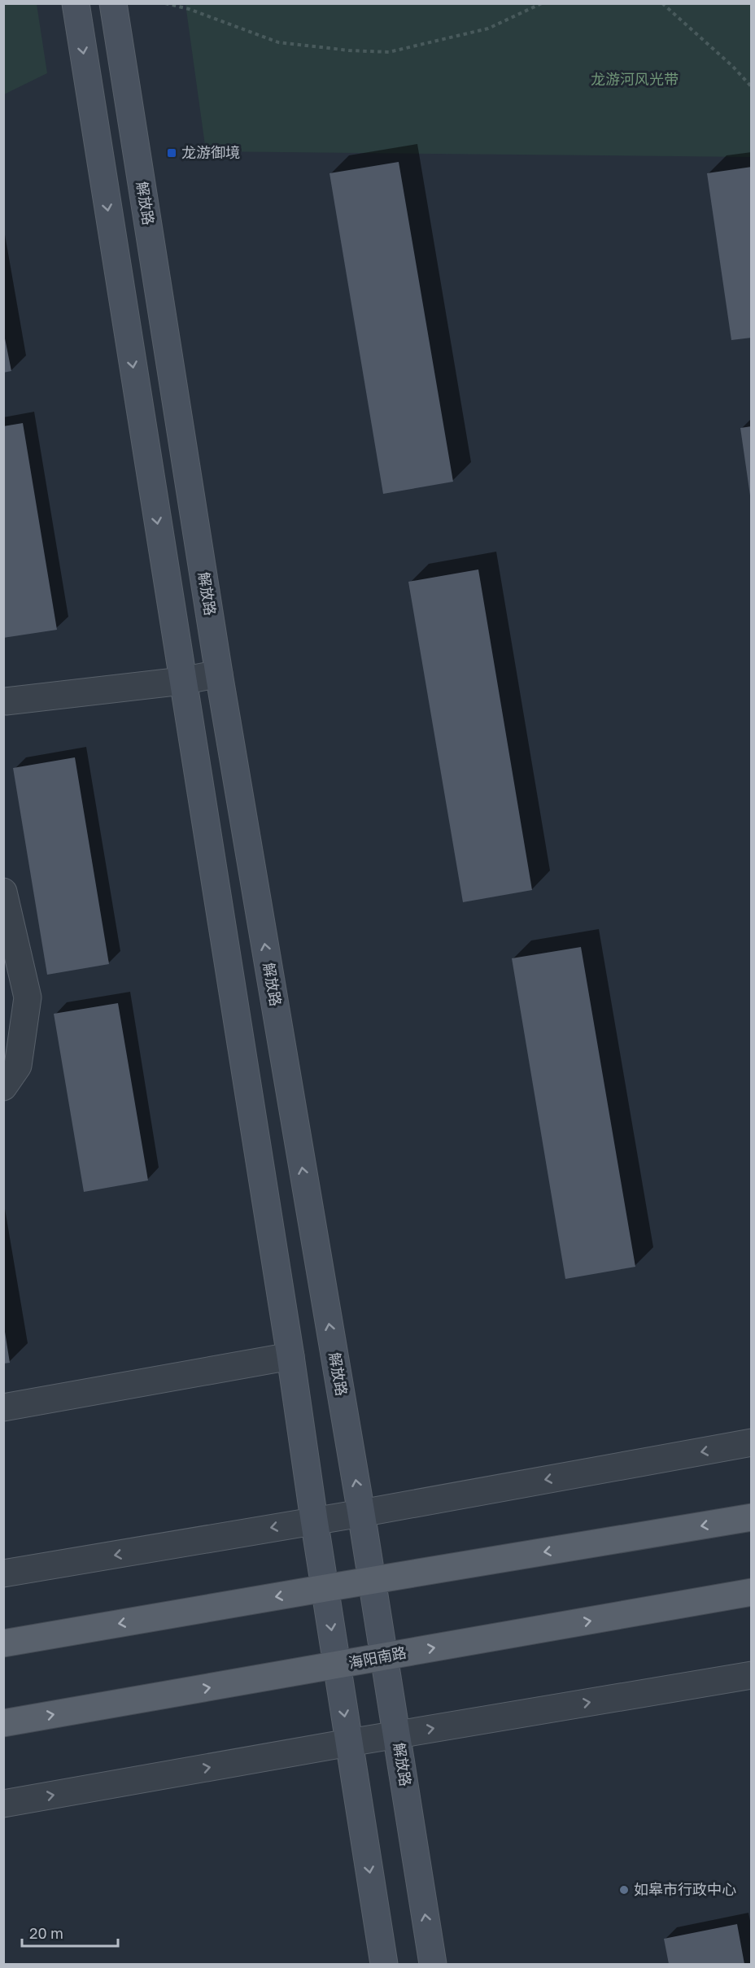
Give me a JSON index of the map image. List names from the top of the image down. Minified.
{"streets":{"main road":["海阳南路"],"street":["解放路"]},"crossings":[["解放路","海阳南路"]],"parks":["龙游河风光带"],"places":{"transit":["龙游御境"],"other":["如皋市行政中心"]},"scale_bar":"20 m"}
